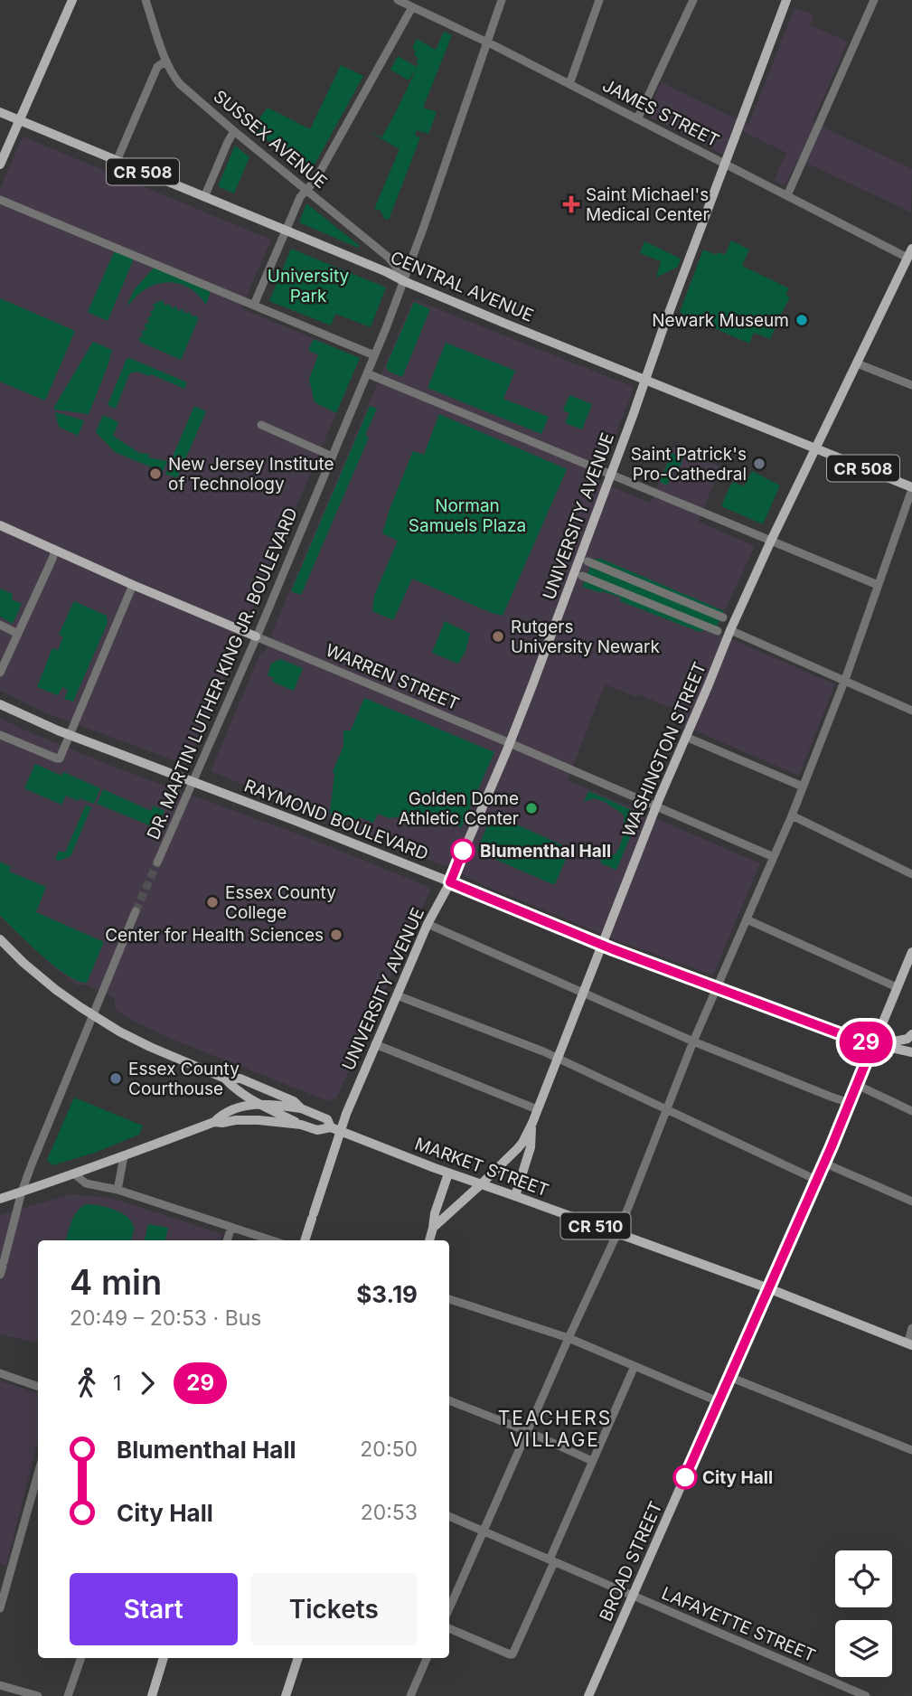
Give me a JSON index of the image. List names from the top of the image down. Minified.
{"streets":{"main road":["CR 508","CENTRAL AVENUE","UNIVERSITY AVENUE","WARREN STREET","WASHINGTON STREET","RAYMOND BOULEVARD","MARKET STREET","CR 510","BROAD STREET"],"street":["JAMES STREET","SUSSEX AVENUE","DR. MARTIN LUTHER KING JR. BOULEVARD","LAFAYETTE STREET"]},"crossings":[["JAMES STREET","UNIVERSITY AVENUE"],["JAMES STREET","DR. MARTIN LUTHER KING JR. BOULEVARD"],["JAMES STREET","WASHINGTON STREET"],["SUSSEX AVENUE","CENTRAL AVENUE"],["SUSSEX AVENUE","DR. MARTIN LUTHER KING JR. BOULEVARD"],["CENTRAL AVENUE","UNIVERSITY AVENUE"],["CENTRAL AVENUE","DR. MARTIN LUTHER KING JR. BOULEVARD"],["CENTRAL AVENUE","WASHINGTON STREET"],["UNIVERSITY AVENUE","WARREN STREET"],["UNIVERSITY AVENUE","RAYMOND BOULEVARD"],["UNIVERSITY AVENUE","MARKET STREET"],["UNIVERSITY AVENUE","CR 510"],["DR. MARTIN LUTHER KING JR. BOULEVARD","WARREN STREET"],["WARREN STREET","WASHINGTON STREET"],["WASHINGTON STREET","RAYMOND BOULEVARD"],["WASHINGTON STREET","MARKET STREET"],["RAYMOND BOULEVARD","BROAD STREET"],["MARKET STREET","CR 510"],["MARKET STREET","BROAD STREET"],["BROAD STREET","LAFAYETTE STREET"]],"districts":["TEACHERS VILLAGE"],"parks":["University Park","Norman Samuels Plaza"],"places":{"health":["Saint Michael's Medical Center"],"other":["Newark Museum","Saint Patrick's Pro-Cathedral","New Jersey Institute of Technology","Rutgers University Newark","Golden Dome Athletic Center","Blumenthal Hall","Essex County College","Center for Health Sciences","Essex County Courthouse","City Hall"]},"lines":["bus line 29"],"page":{"on_map":"29","heading":["4 min","20:49 – 20:53 · Bus","$3.19"],"legs":["1","29"],"list":[{"name":"Blumenthal Hall","value":"20:50"},{"name":"City Hall","value":"20:53"}],"buttons":["Start","Tickets"]}}
